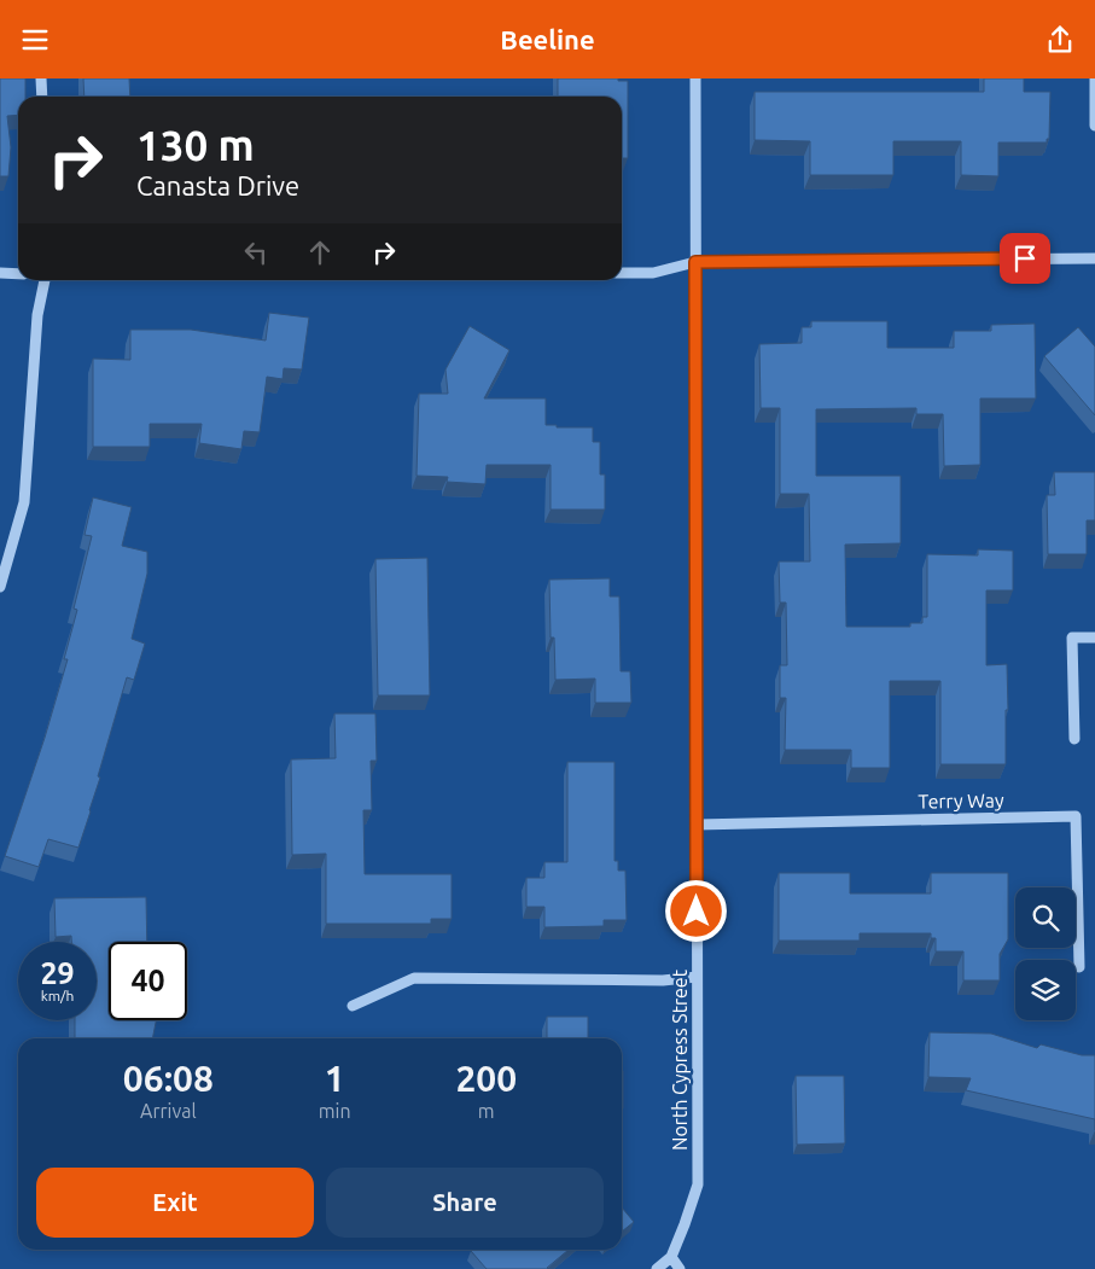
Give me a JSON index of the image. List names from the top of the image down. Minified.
{"streets":{"street":["Terry Way","North Cypress Street"]},"crossings":[["Terry Way","North Cypress Street"]],"page":{"header":"Beeline","turn":["130 m","Canasta Drive"],"speed":"29 km/h","limit":"40","eta":["06:08","Arrival","1","min","200","m"],"buttons":["Exit","Share"]}}
